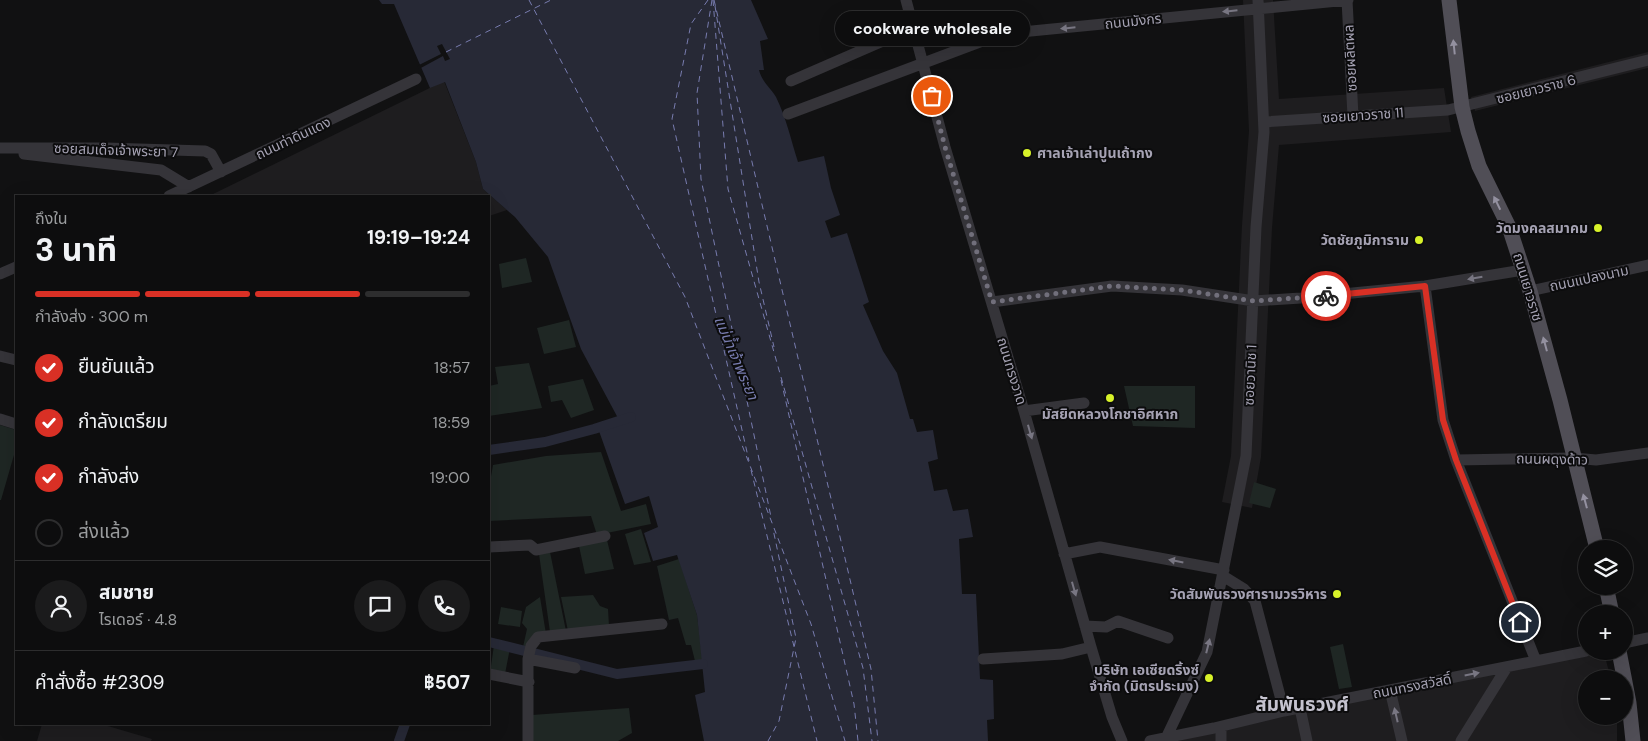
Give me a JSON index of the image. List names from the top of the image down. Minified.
{"streets":{"main road":["ถนนเยาวราช"],"street":["ถนนมังกร","ซอยผลิตผล","ซอยเยาวราช 6","ซอยเยาวราช 11","ถนนท่าดินแดง","ซอยสมเด็จเจ้าพระยา 7","ถนนแปลงนาม","ถนนทรงวาด","ซอยวานิช 1","ถนนผดุงด้าว","ถนนทรงสวัสดิ์"]},"crossings":[["ถนนมังกร","ซอยผลิตผล"],["ถนนมังกร","ถนนทรงวาด"],["ถนนมังกร","ซอยวานิช 1"],["ซอยผลิตผล","ซอยเยาวราช 11"],["ซอยเยาวราช 6","ซอยเยาวราช 11"],["ซอยเยาวราช 6","ถนนเยาวราช"],["ซอยเยาวราช 11","ถนนเยาวราช"],["ซอยเยาวราช 11","ซอยวานิช 1"],["ถนนท่าดินแดง","ซอยสมเด็จเจ้าพระยา 7"],["ถนนแปลงนาม","ถนนเยาวราช"],["ถนนเยาวราช","ถนนผดุงด้าว"],["ซอยวานิช 1","ถนนทรงสวัสดิ์"]],"one_way":["ถนนมังกร","ถนนเยาวราช"],"districts":["สัมพันธวงศ์"],"water":["แม่น้ำเจ้าพระยา"],"places":["cookware wholesale","ศาลเจ้าเล่าปูนเถ้ากง","วัดมงคลสมาคม","วัดชัยภูมิการาม","มัสยิดหลวงโกชาอิศหาก","วัดสัมพันธวงศารามวรวิหาร","บริษัท เอเซียดริ้งซ์ จำกัด (มิตรประมง)"],"page":{"bubble":"cookware wholesale","heading":["3 นาที","ถึงใน","19:19–19:24"],"panel":["สมชาย","ไรเดอร์ · 4.8","คำสั่งซื้อ #2309","฿507"],"bar":"กำลังส่ง · 300 m","list":[["ยืนยันแล้ว","18:57"],["กำลังเตรียม","18:59"],["กำลังส่ง","19:00"],"ส่งแล้ว"],"map_buttons":["+","−"]}}
